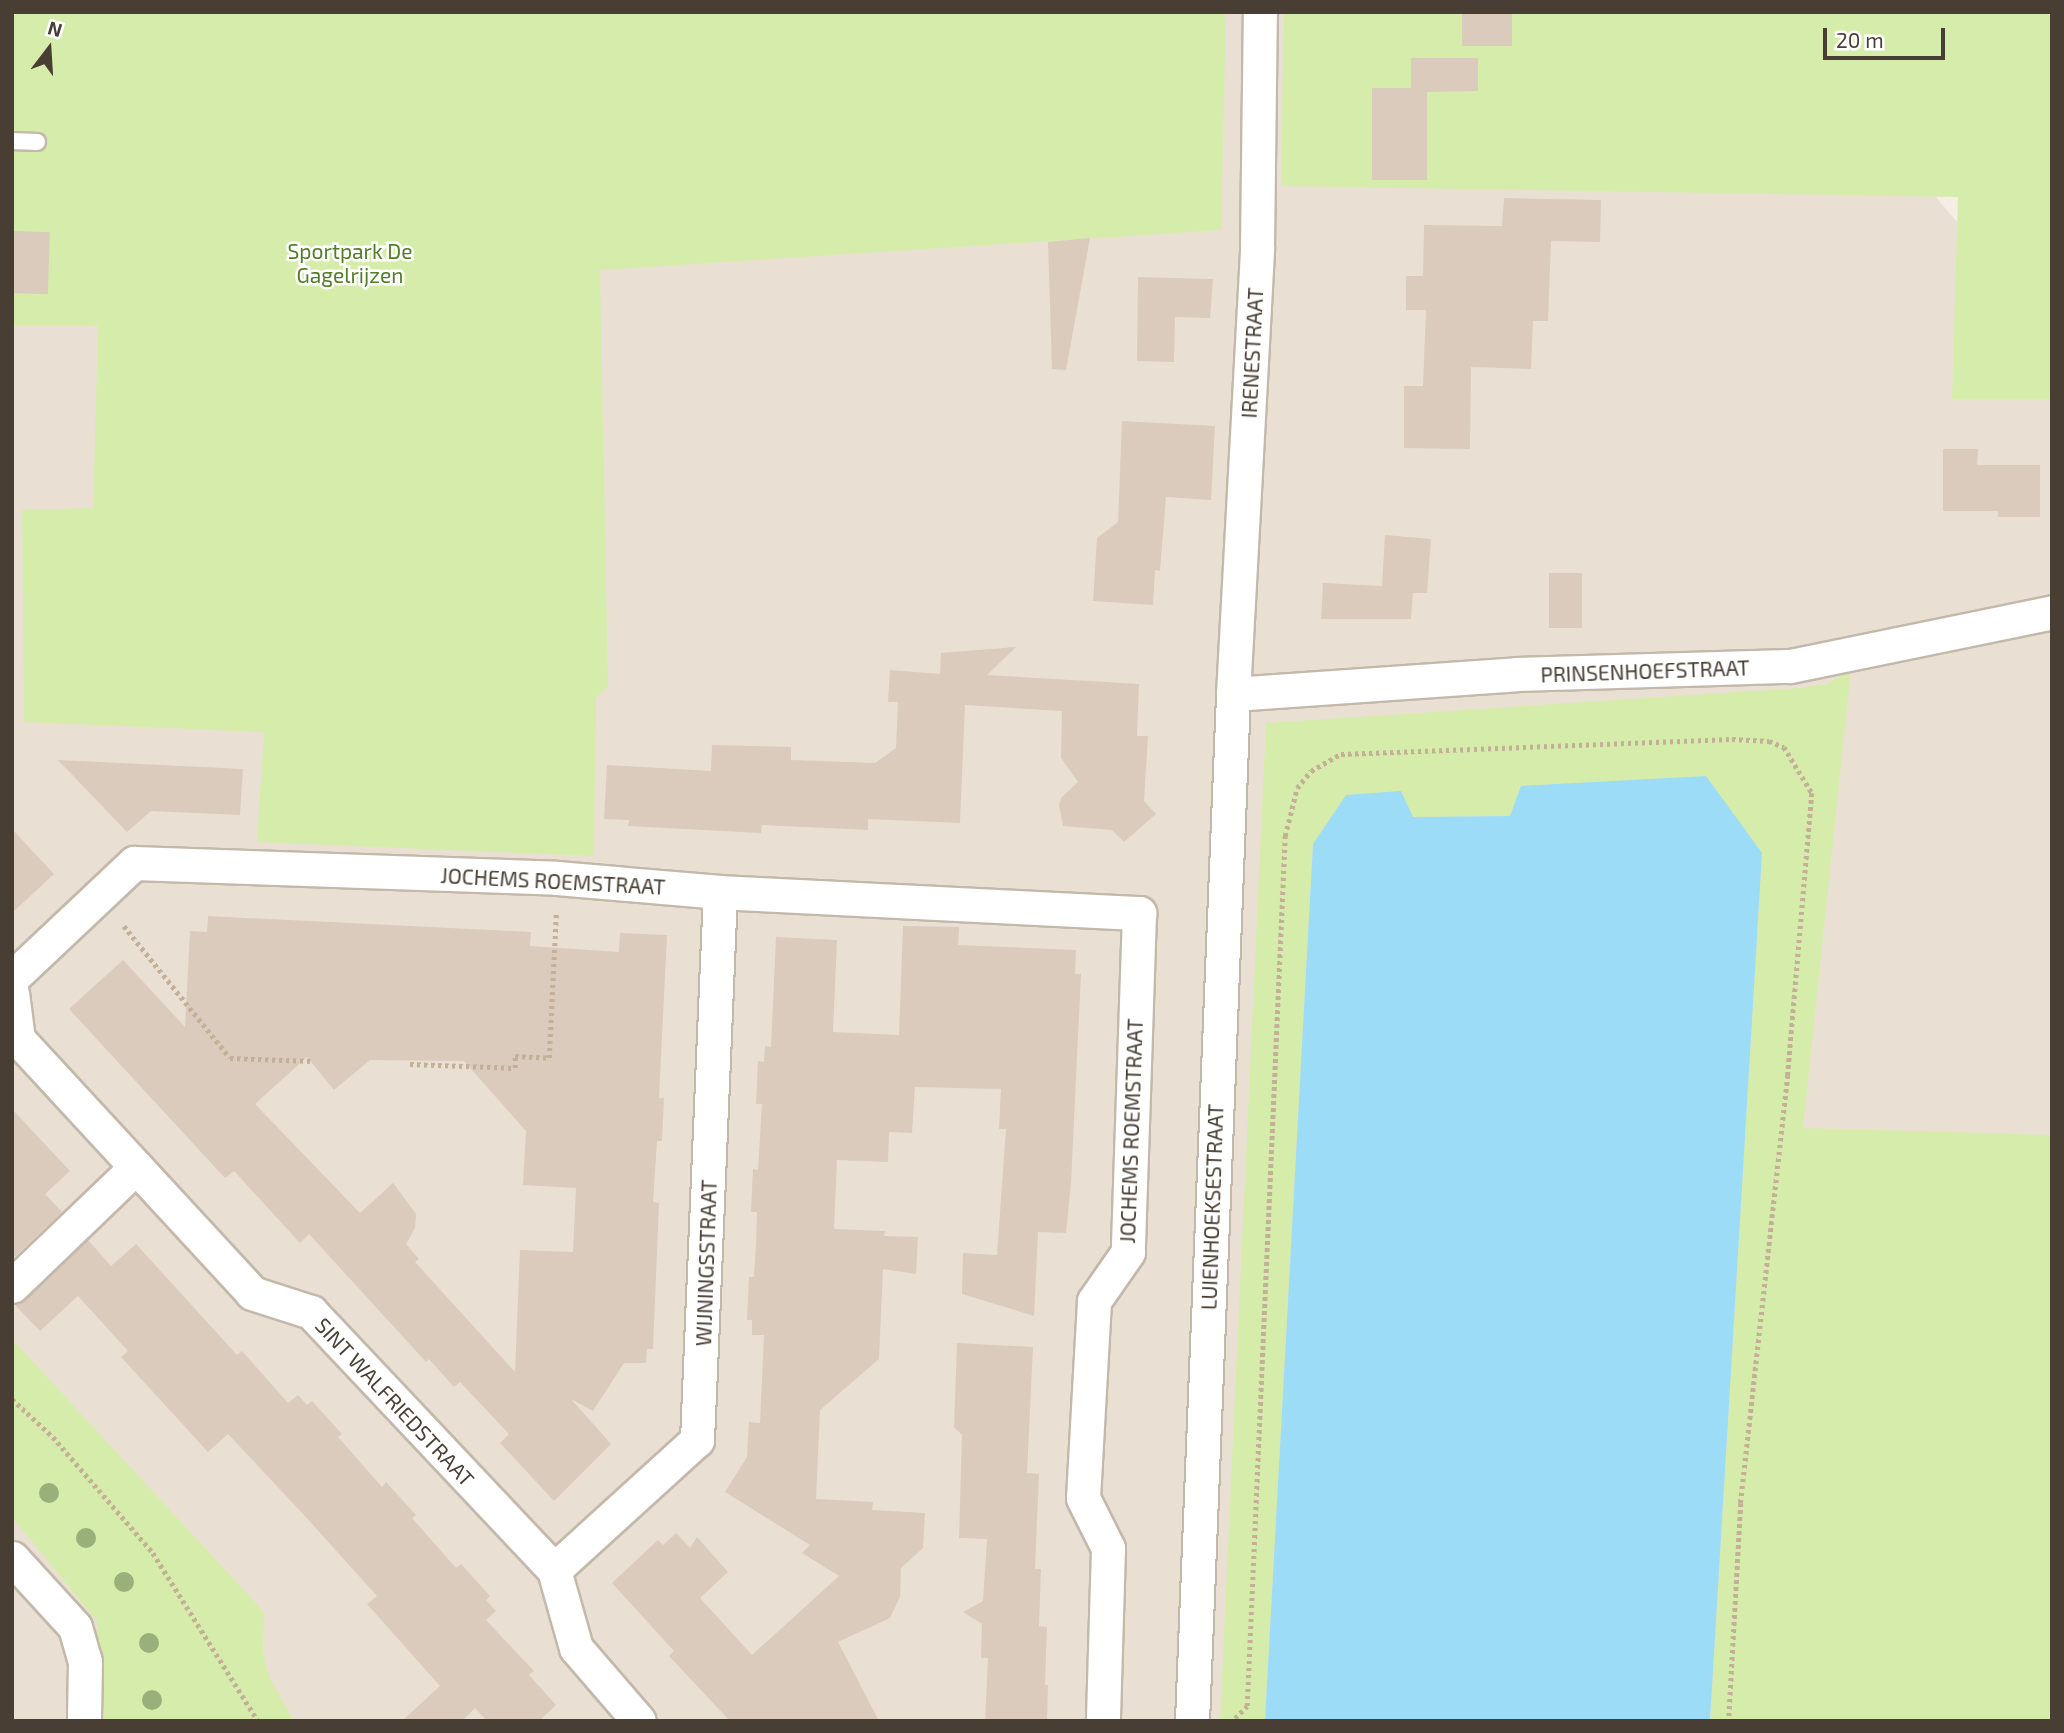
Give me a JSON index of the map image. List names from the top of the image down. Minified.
{"streets":{"street":["IRENESTRAAT","PRINSENHOEFSTRAAT","JOCHEMS ROEMSTRAAT","LUIENHOEKSESTRAAT","WIJNINGSSTRAAT","SINT WALFRIEDSTRAAT"]},"crossings":[["IRENESTRAAT","PRINSENHOEFSTRAAT"],["IRENESTRAAT","LUIENHOEKSESTRAAT"],["PRINSENHOEFSTRAAT","LUIENHOEKSESTRAAT"],["JOCHEMS ROEMSTRAAT","WIJNINGSSTRAAT"],["WIJNINGSSTRAAT","SINT WALFRIEDSTRAAT"]],"parks":["Sportpark De Gagelrijzen"],"scale_bar":"20 m","north":"top"}
